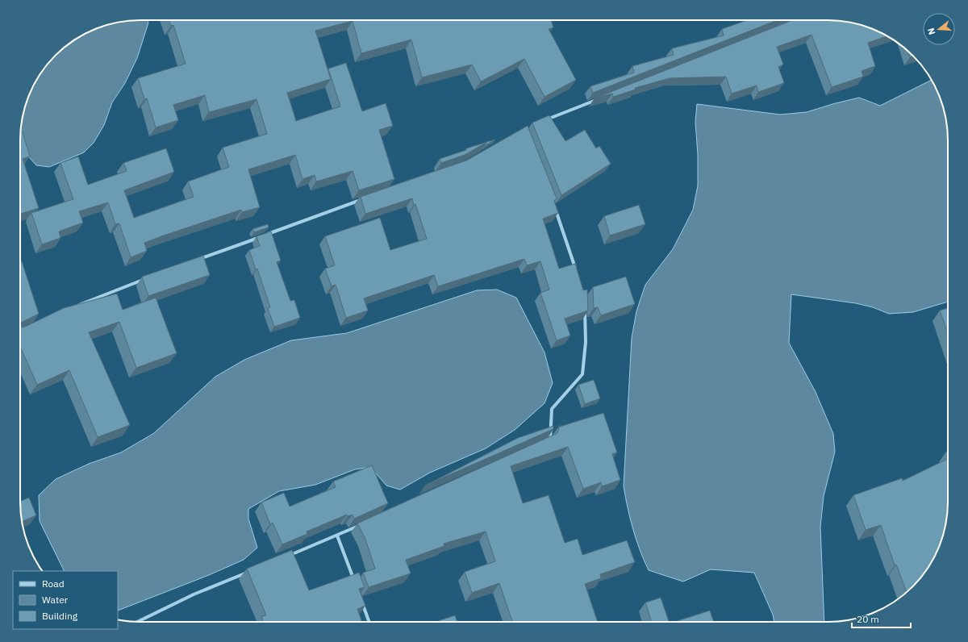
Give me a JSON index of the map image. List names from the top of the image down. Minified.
{"legend":["Road","Water","Building"],"scale_bar":"20 m","north":"left"}
